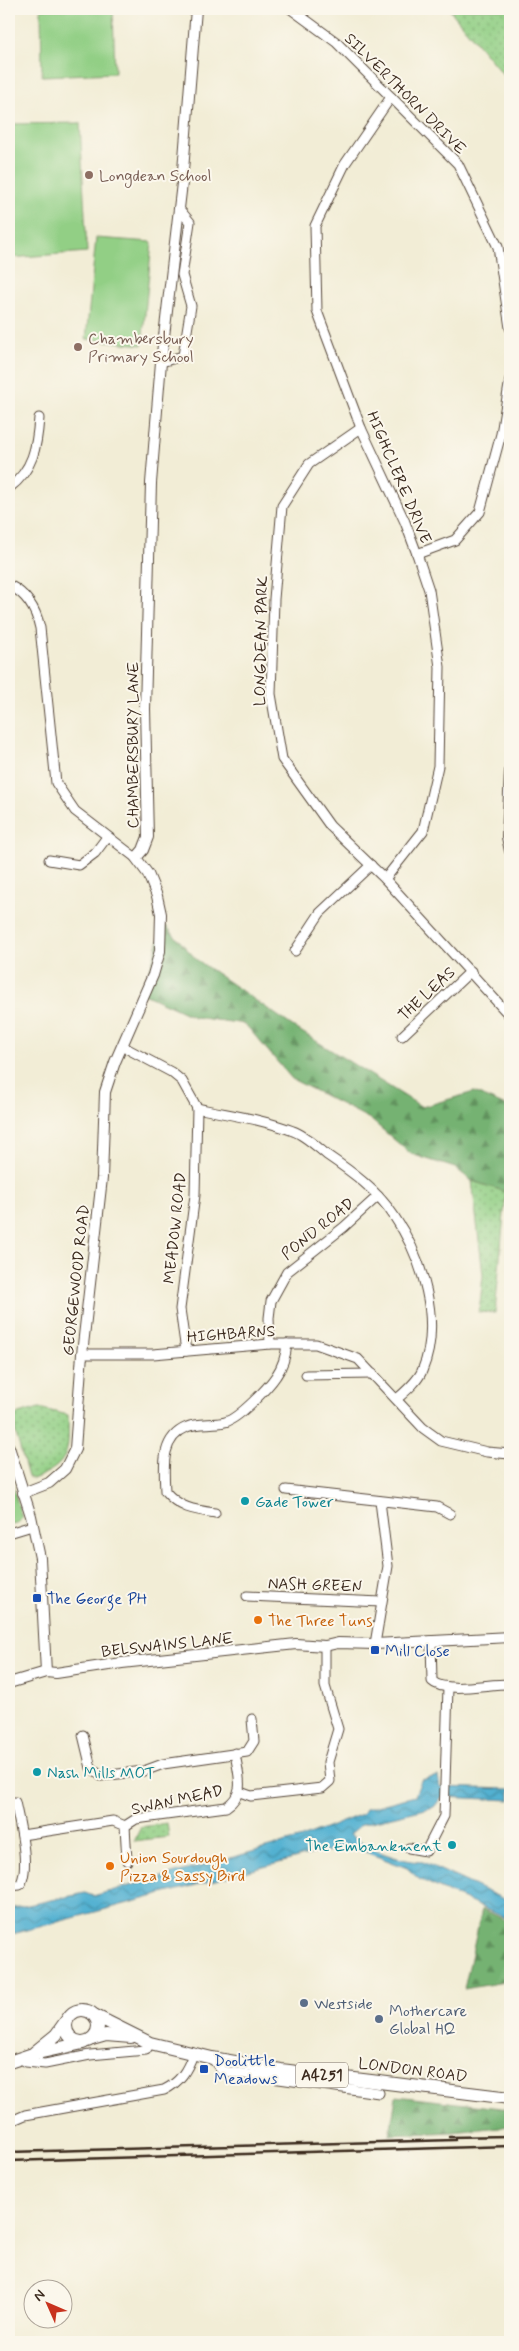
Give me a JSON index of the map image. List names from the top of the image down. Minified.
{"streets":{"main road":["LONDON ROAD","A4251"],"street":["SILVERTHORN DRIVE","HIGHCLERE DRIVE","LONGDEAN PARK","CHAMBERSBURY LANE","THE LEAS","MEADOW ROAD","POND ROAD","GEORGEWOOD ROAD","HIGHBARNS","NASH GREEN","BELSWAINS LANE","SWAN MEAD"]},"crossings":[["SILVERTHORN DRIVE","HIGHCLERE DRIVE"],["HIGHCLERE DRIVE","LONGDEAN PARK"],["LONGDEAN PARK","THE LEAS"],["MEADOW ROAD","HIGHBARNS"],["POND ROAD","HIGHBARNS"],["GEORGEWOOD ROAD","HIGHBARNS"],["LONDON ROAD","A4251"]],"places":{"other":["Longdean School","Chambersbury Primary School","Gade Tower","The Three Tuns","Nash Mills MOT","The Embankment","Union Sourdough Pizza & Sassy Bird","Westside","Mothercare Global HQ"],"transit":["The George PH","Mill Close","Doolittle Meadows"]},"north":"top left"}
